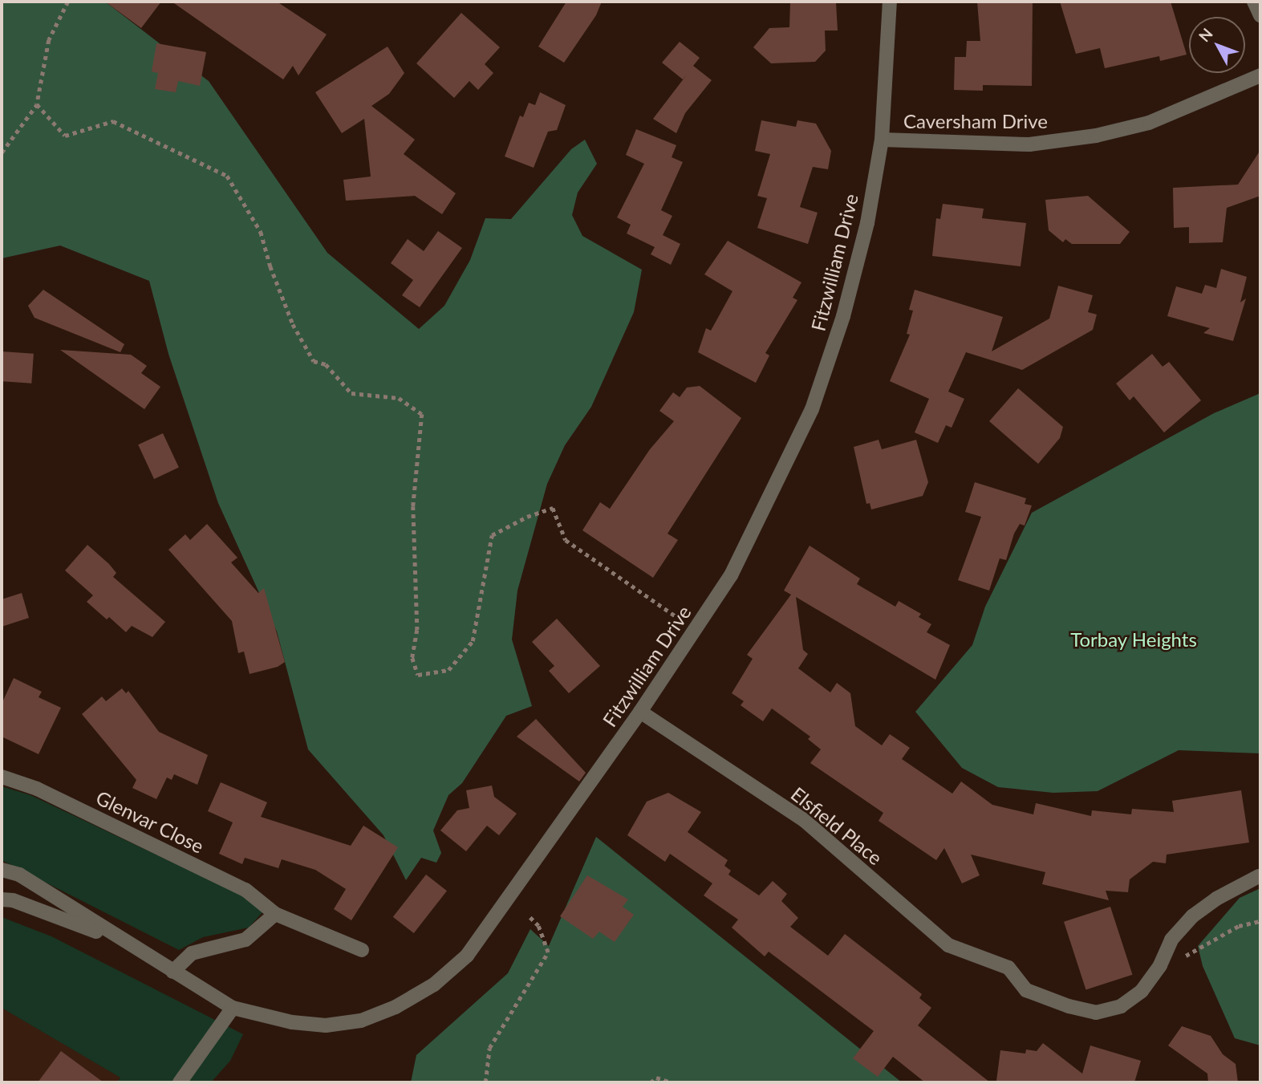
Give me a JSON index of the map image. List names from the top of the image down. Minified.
{"streets":{"street":["Caversham Drive","Fitzwilliam Drive","Glenvar Close","Elsfield Place"]},"crossings":[["Caversham Drive","Fitzwilliam Drive"],["Fitzwilliam Drive","Elsfield Place"]],"parks":["Torbay Heights"],"north":"top left"}
